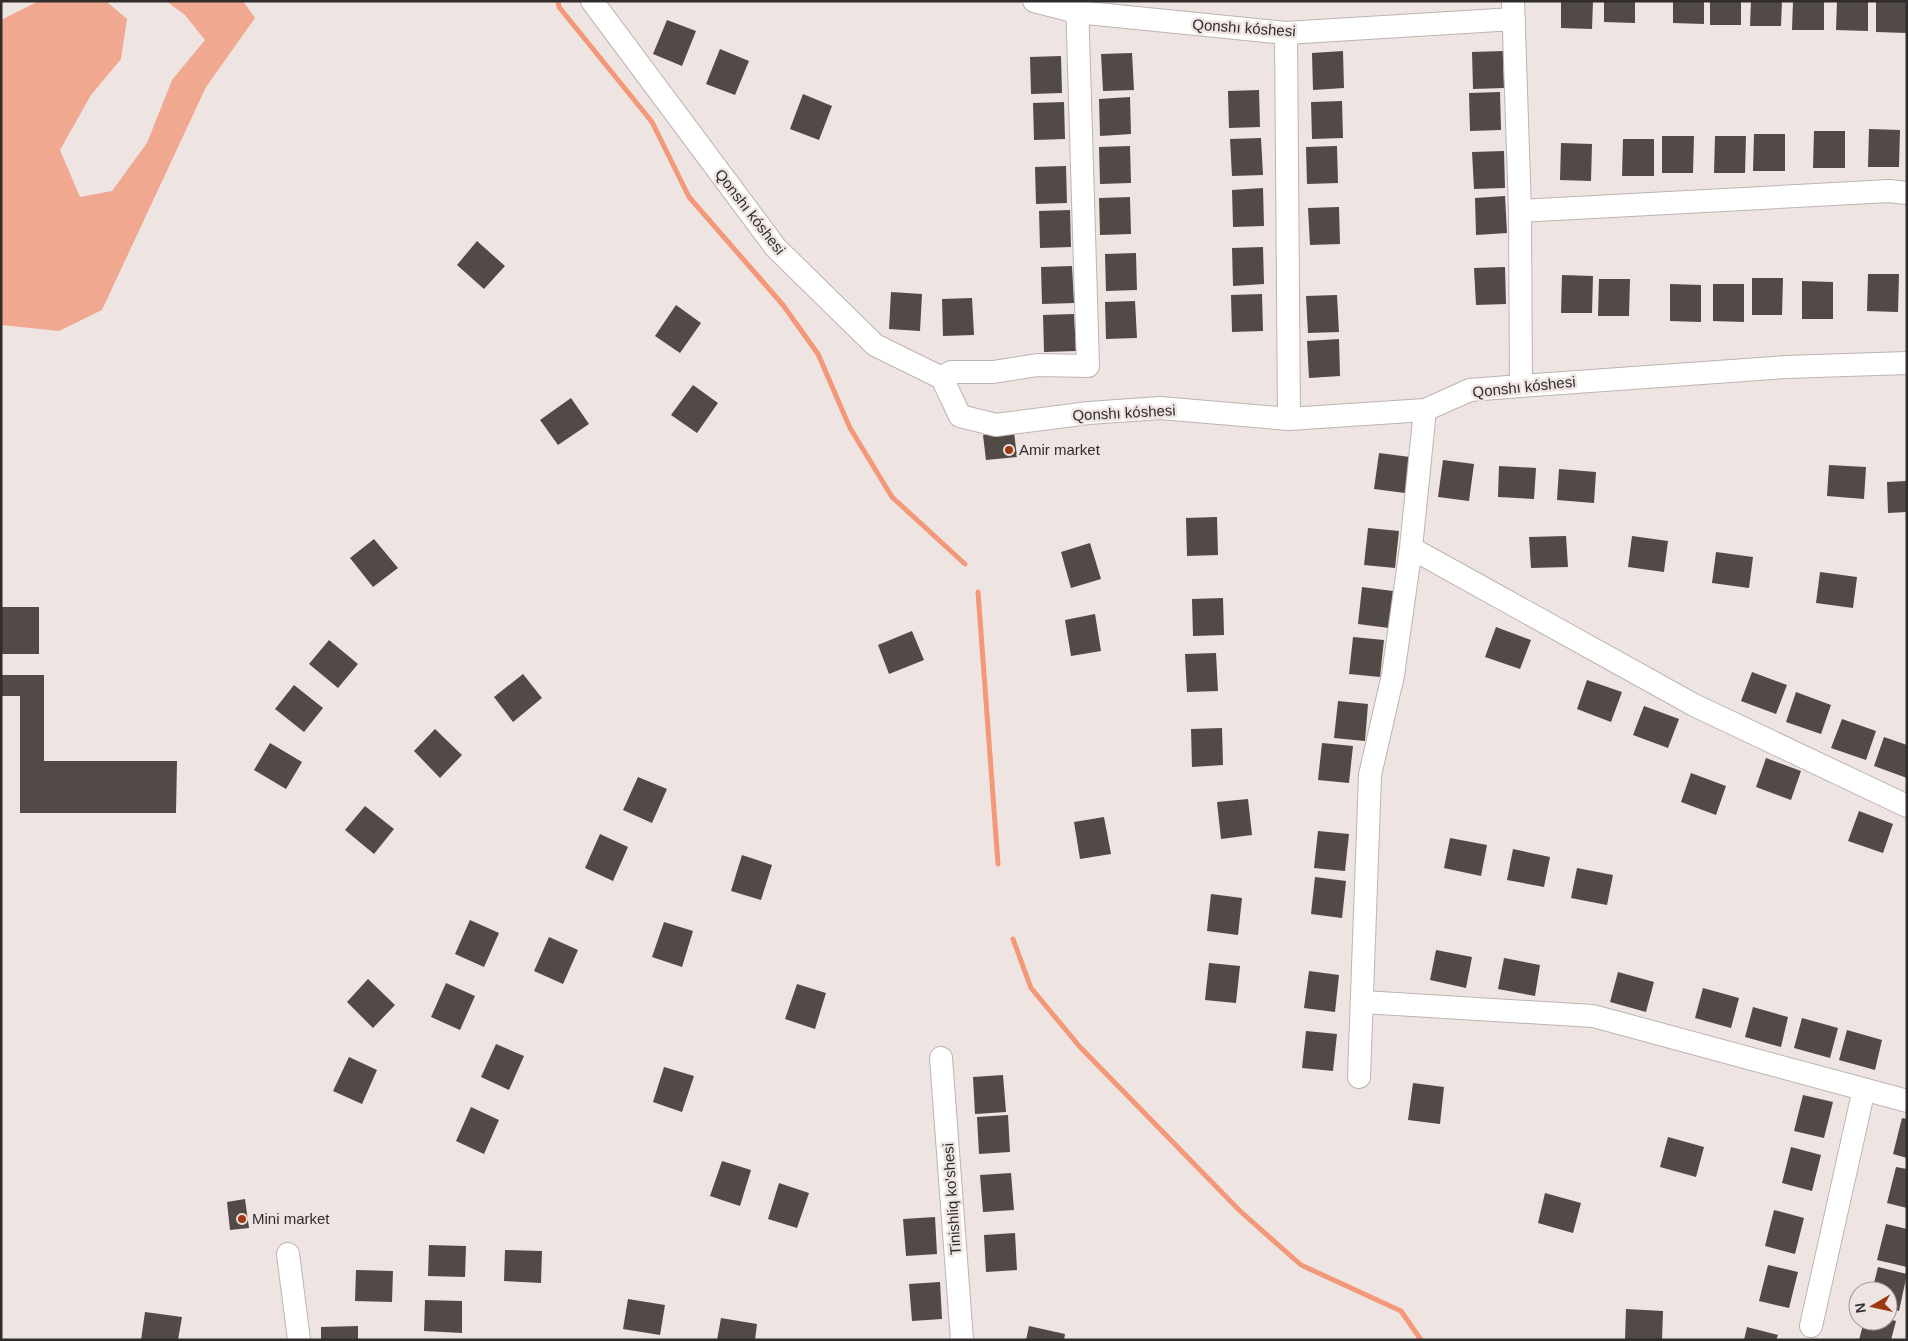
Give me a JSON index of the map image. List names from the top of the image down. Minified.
{"streets":{"street":["Qonshı kóshesi","Tinishliq ko'shesi"]},"places":["Amir market","Mini market"],"north":"left"}
